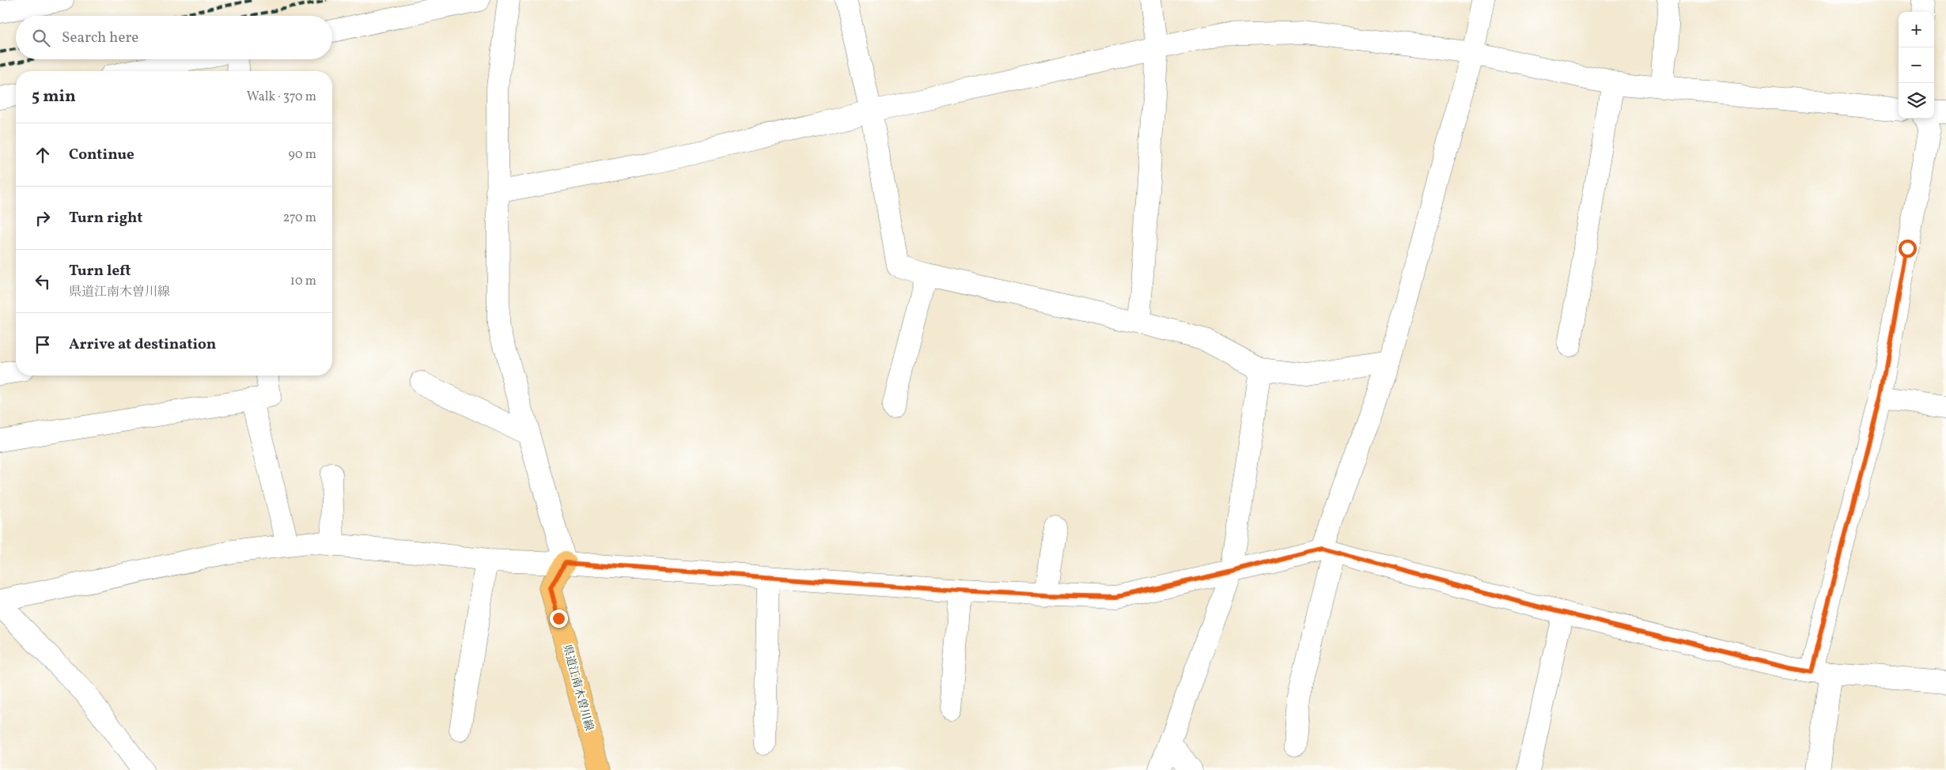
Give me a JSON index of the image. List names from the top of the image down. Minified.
{"streets":{"main road":["県道江南木曽川線"]},"page":{"map_buttons":["+","−"],"search":"Search here","heading":["5 min","Walk · 370 m"],"list":[["Continue","90 m"],["Turn right","270 m"],["Turn left","県道江南木曽川線","10 m"],"Arrive at destination"]}}
